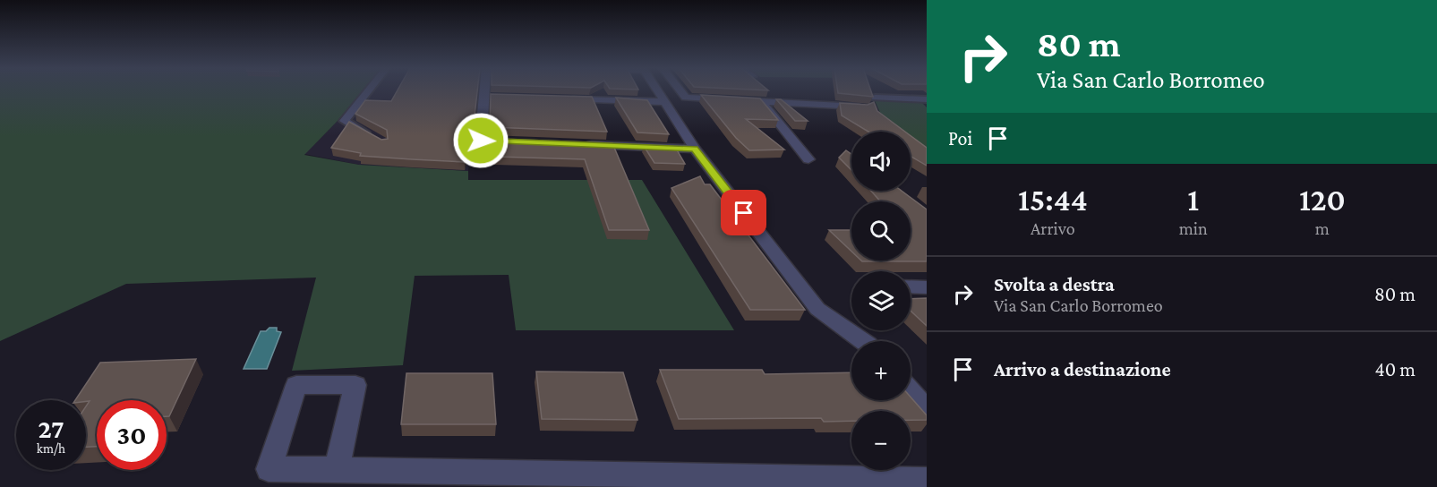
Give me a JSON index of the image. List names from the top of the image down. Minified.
{"page":{"turn":["80 m","Via San Carlo Borromeo"],"then":"Poi","map_buttons":["+","−"],"eta":["15:44","Arrivo","1","min","120","m"],"list":[{"name":"Svolta a destra","note":"Via San Carlo Borromeo","value":"80 m"},{"name":"Arrivo a destinazione","value":"40 m"}],"speed":"27 km/h","limit":"30"}}
